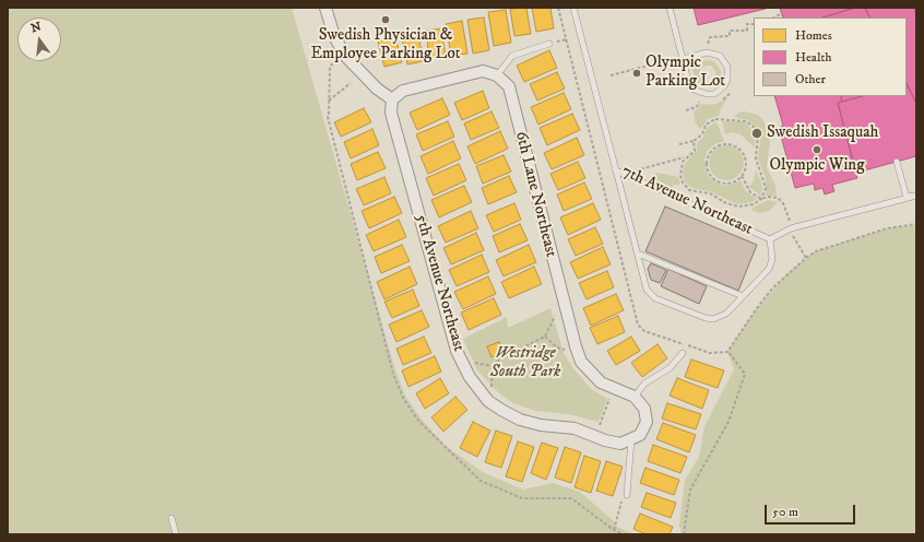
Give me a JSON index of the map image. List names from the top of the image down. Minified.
{"streets":{"street":["6th Lane Northeast","5th Avenue Northeast"],"lane":["7th Avenue Northeast"]},"parks":["Westridge South Park"],"places":["Swedish Physician & Employee Parking Lot","Olympic Parking Lot","Swedish Issaquah","Olympic Wing"],"legend":["Homes","Health","Other"],"scale_bar":"50 m","north":"top"}
